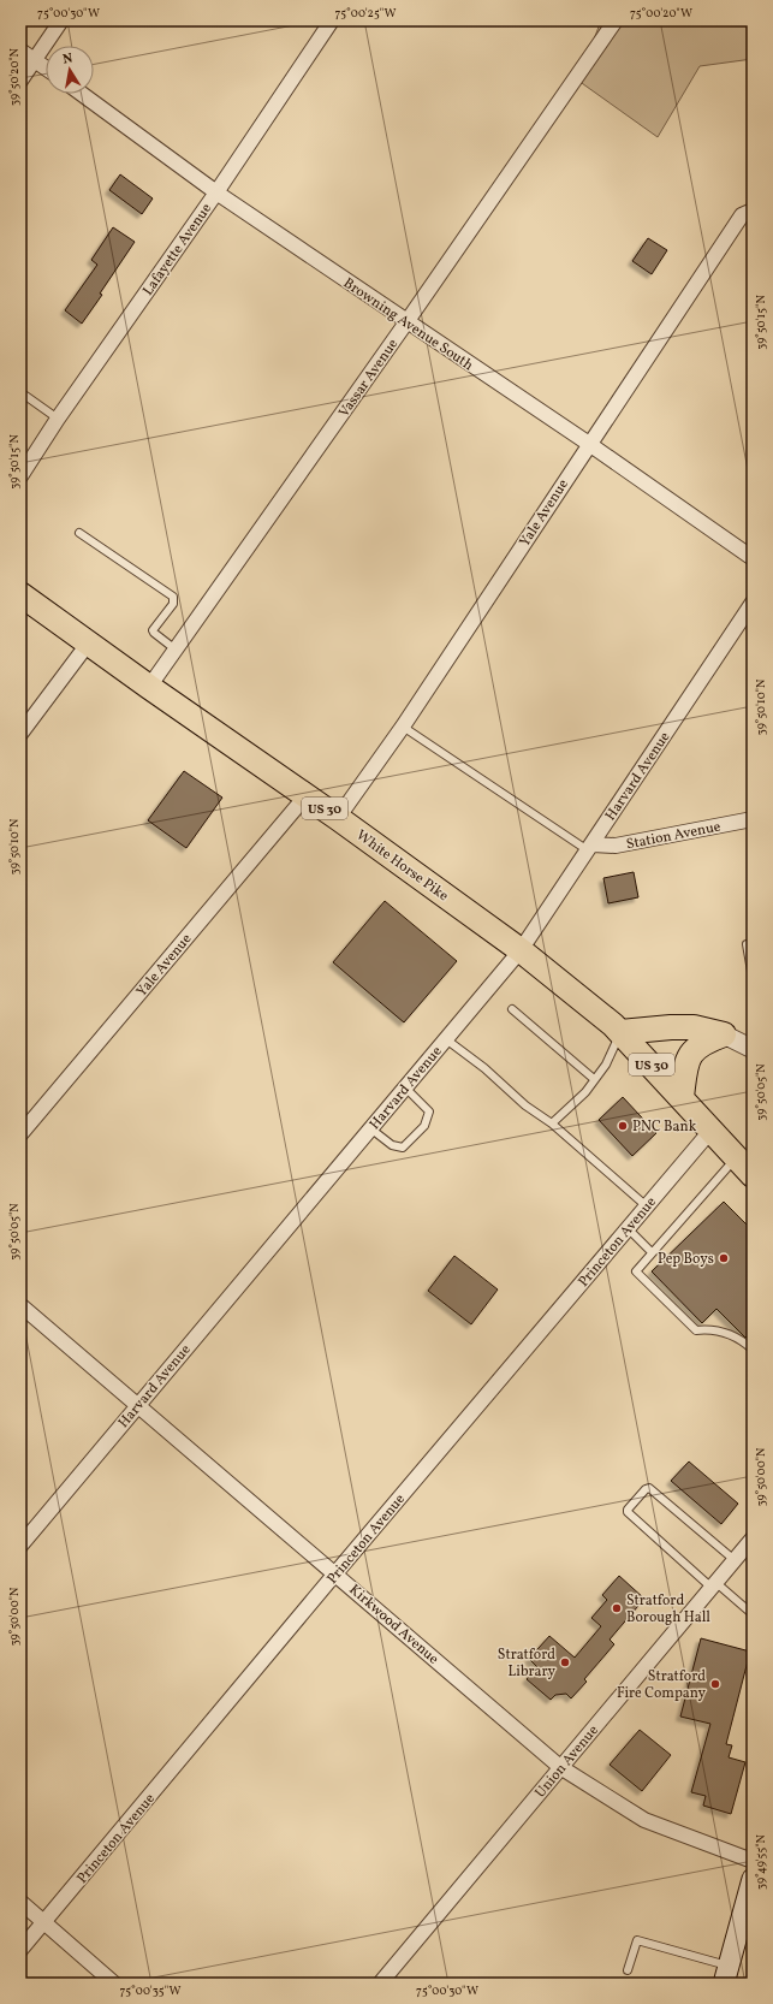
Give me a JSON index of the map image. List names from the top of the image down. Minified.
{"streets":{"highway":["US 30","White Horse Pike"],"street":["Lafayette Avenue","Browning Avenue South","Vassar Avenue","Yale Avenue","Harvard Avenue","Station Avenue","Princeton Avenue","Kirkwood Avenue","Union Avenue"]},"crossings":[["Lafayette Avenue","Browning Avenue South"],["Browning Avenue South","Vassar Avenue"],["Browning Avenue South","Yale Avenue"],["Vassar Avenue","White Horse Pike"],["Yale Avenue","White Horse Pike"],["Harvard Avenue","Station Avenue"],["Harvard Avenue","White Horse Pike"],["Harvard Avenue","Kirkwood Avenue"],["White Horse Pike","Princeton Avenue"],["Princeton Avenue","Kirkwood Avenue"],["Kirkwood Avenue","Union Avenue"]],"places":["PNC Bank","Pep Boys","Stratford Borough Hall","Stratford Library","Stratford Fire Company"],"north":"top","coordinates":["75°00'30\"W","75°00'25\"W","75°00'20\"W","39°50'20\"N","39°50'15\"N","39°50'10\"N","39°50'05\"N","39°50'00\"N","39°49'55\"N","75°00'35\"W"]}
